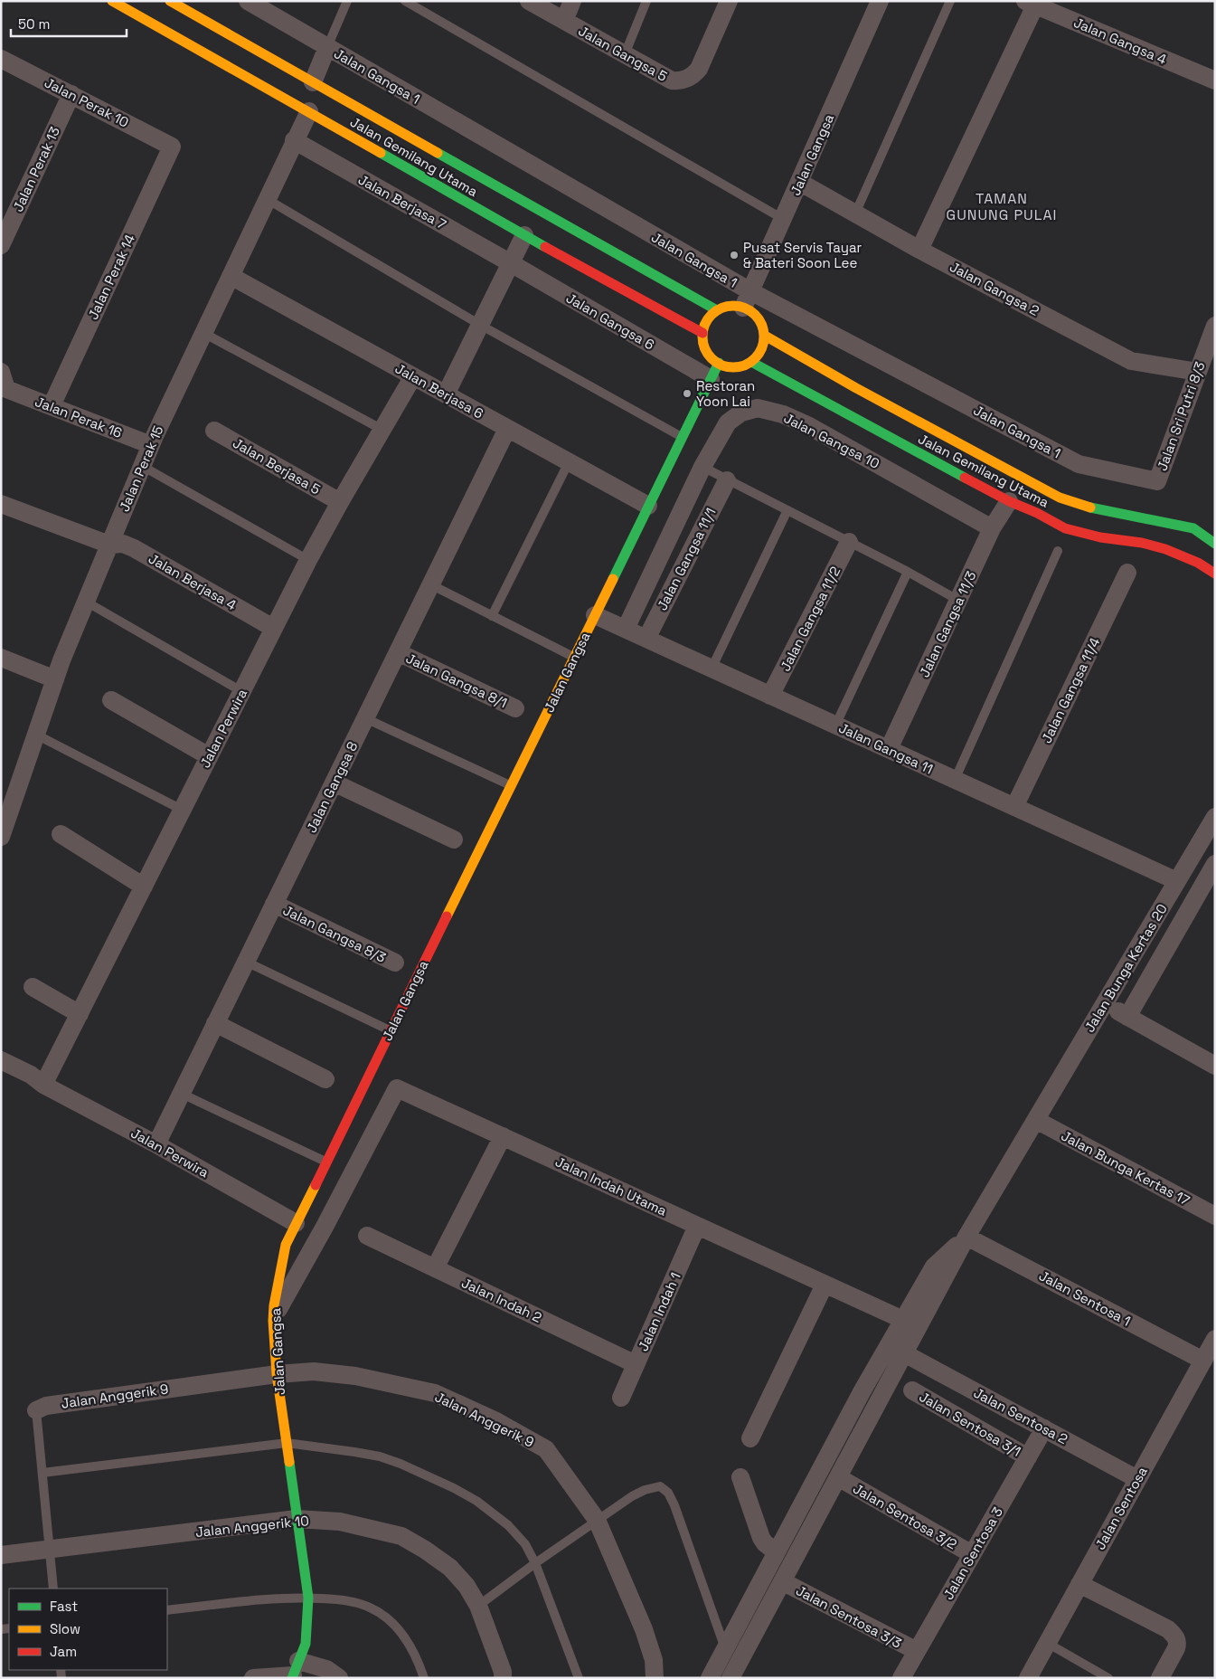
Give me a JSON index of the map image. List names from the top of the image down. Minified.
{"streets":{"main road":["Jalan Gangsa","Jalan Gemilang Utama"],"street":["Jalan Gangsa 4","Jalan Gangsa 5","Jalan Gangsa 1","Jalan Perak 10","Jalan Perak 13","Jalan Berjasa 7","Jalan Perak 14","Jalan Gangsa 2","Jalan Gangsa 6","Jalan Berjasa 6","Jalan Sri Putri 8/3","Jalan Perak 16","Jalan Gangsa 10","Jalan Berjasa 5","Jalan Perak 15","Jalan Gangsa 11/1","Jalan Berjasa 4","Jalan Gangsa 11/2","Jalan Gangsa 11/3","Jalan Gangsa 8/1","Jalan Gangsa 11/4","Jalan Perwira","Jalan Gangsa 11","Jalan Gangsa 8","Jalan Gangsa 8/3","Jalan Bunga Kertas 20","Jalan Bunga Kertas 17","Jalan Indah Utama","Jalan Sentosa 1","Jalan Indah 2","Jalan Indah 1","Jalan Anggerik 9","Jalan Sentosa 2","Jalan Sentosa 3/1","Jalan Sentosa","Jalan Sentosa 3/2","Jalan Anggerik 10","Jalan Sentosa 3","Jalan Sentosa 3/3"]},"crossings":[["Jalan Gangsa 1","Jalan Gangsa"],["Jalan Gangsa 1","Jalan Gemilang Utama"],["Jalan Gangsa 1","Jalan Sri Putri 8/3"],["Jalan Perak 10","Jalan Perak 13"],["Jalan Perak 10","Jalan Perak 14"],["Jalan Gangsa","Jalan Gemilang Utama"],["Jalan Gangsa","Jalan Gangsa 2"],["Jalan Gangsa","Jalan Gangsa 6"],["Jalan Gangsa","Jalan Berjasa 6"],["Jalan Gangsa","Jalan Perwira"],["Jalan Gangsa","Jalan Gangsa 11"],["Jalan Gangsa","Jalan Indah Utama"],["Jalan Gangsa","Jalan Anggerik 9"],["Jalan Gangsa","Jalan Anggerik 10"],["Jalan Gemilang Utama","Jalan Perak 15"],["Jalan Gemilang Utama","Jalan Gangsa 11/3"],["Jalan Berjasa 7","Jalan Gangsa 6"],["Jalan Berjasa 7","Jalan Perak 15"],["Jalan Perak 14","Jalan Perak 16"],["Jalan Gangsa 2","Jalan Sri Putri 8/3"],["Jalan Berjasa 6","Jalan Perak 15"],["Jalan Berjasa 6","Jalan Perwira"],["Jalan Berjasa 6","Jalan Gangsa 8"],["Jalan Perak 16","Jalan Perak 15"],["Jalan Gangsa 10","Jalan Gangsa 11/3"],["Jalan Gangsa 10","Jalan Gangsa 11"],["Jalan Berjasa 5","Jalan Perwira"],["Jalan Perak 15","Jalan Berjasa 4"],["Jalan Gangsa 11/1","Jalan Gangsa 11"],["Jalan Berjasa 4","Jalan Perwira"],["Jalan Gangsa 11/2","Jalan Gangsa 11"],["Jalan Gangsa 11/3","Jalan Gangsa 11"],["Jalan Gangsa 8/1","Jalan Gangsa 8"],["Jalan Gangsa 11/4","Jalan Gangsa 11"],["Jalan Perwira","Jalan Gangsa 8"],["Jalan Gangsa 11","Jalan Bunga Kertas 20"],["Jalan Gangsa 8","Jalan Gangsa 8/3"],["Jalan Bunga Kertas 20","Jalan Bunga Kertas 17"],["Jalan Bunga Kertas 20","Jalan Sentosa 1"],["Jalan Indah Utama","Jalan Indah 1"],["Jalan Sentosa 1","Jalan Sentosa"],["Jalan Indah 2","Jalan Indah 1"],["Jalan Sentosa 2","Jalan Sentosa"],["Jalan Sentosa 2","Jalan Sentosa 3"],["Jalan Sentosa 3/1","Jalan Sentosa 3"],["Jalan Sentosa 3/2","Jalan Sentosa 3"],["Jalan Sentosa 3","Jalan Sentosa 3/3"]],"districts":["TAMAN GUNUNG PULAI"],"places":["Pusat Servis Tayar & Bateri Soon Lee","Restoran Yoon Lai"],"legend":["Fast","Slow","Jam"],"scale_bar":"50 m"}
